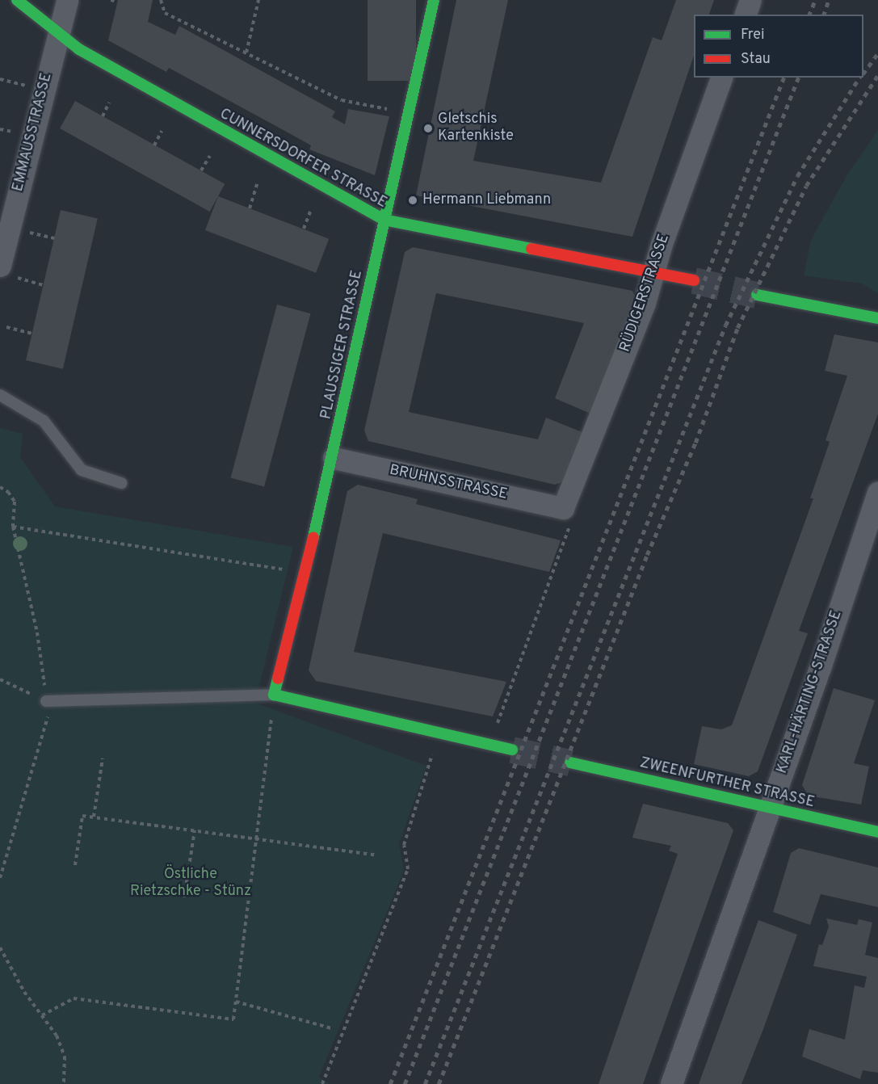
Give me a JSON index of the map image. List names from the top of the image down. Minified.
{"streets":{"street":["EMMAUSSTRASSE","CUNNERSDORFER STRASSE","RÜDIGERSTRASSE","PLAUSSIGER STRASSE","BRUHNSSTRASSE","KARL-HÄRTING-STRASSE","ZWEENFURTHER STRASSE"]},"crossings":[["EMMAUSSTRASSE","CUNNERSDORFER STRASSE"],["CUNNERSDORFER STRASSE","RÜDIGERSTRASSE"],["CUNNERSDORFER STRASSE","PLAUSSIGER STRASSE"],["RÜDIGERSTRASSE","BRUHNSSTRASSE"],["PLAUSSIGER STRASSE","BRUHNSSTRASSE"],["KARL-HÄRTING-STRASSE","ZWEENFURTHER STRASSE"]],"parks":["Östliche Rietzschke - Stünz"],"places":["Gletschis Kartenkiste","Hermann Liebmann"],"legend":["Frei","Stau"]}
